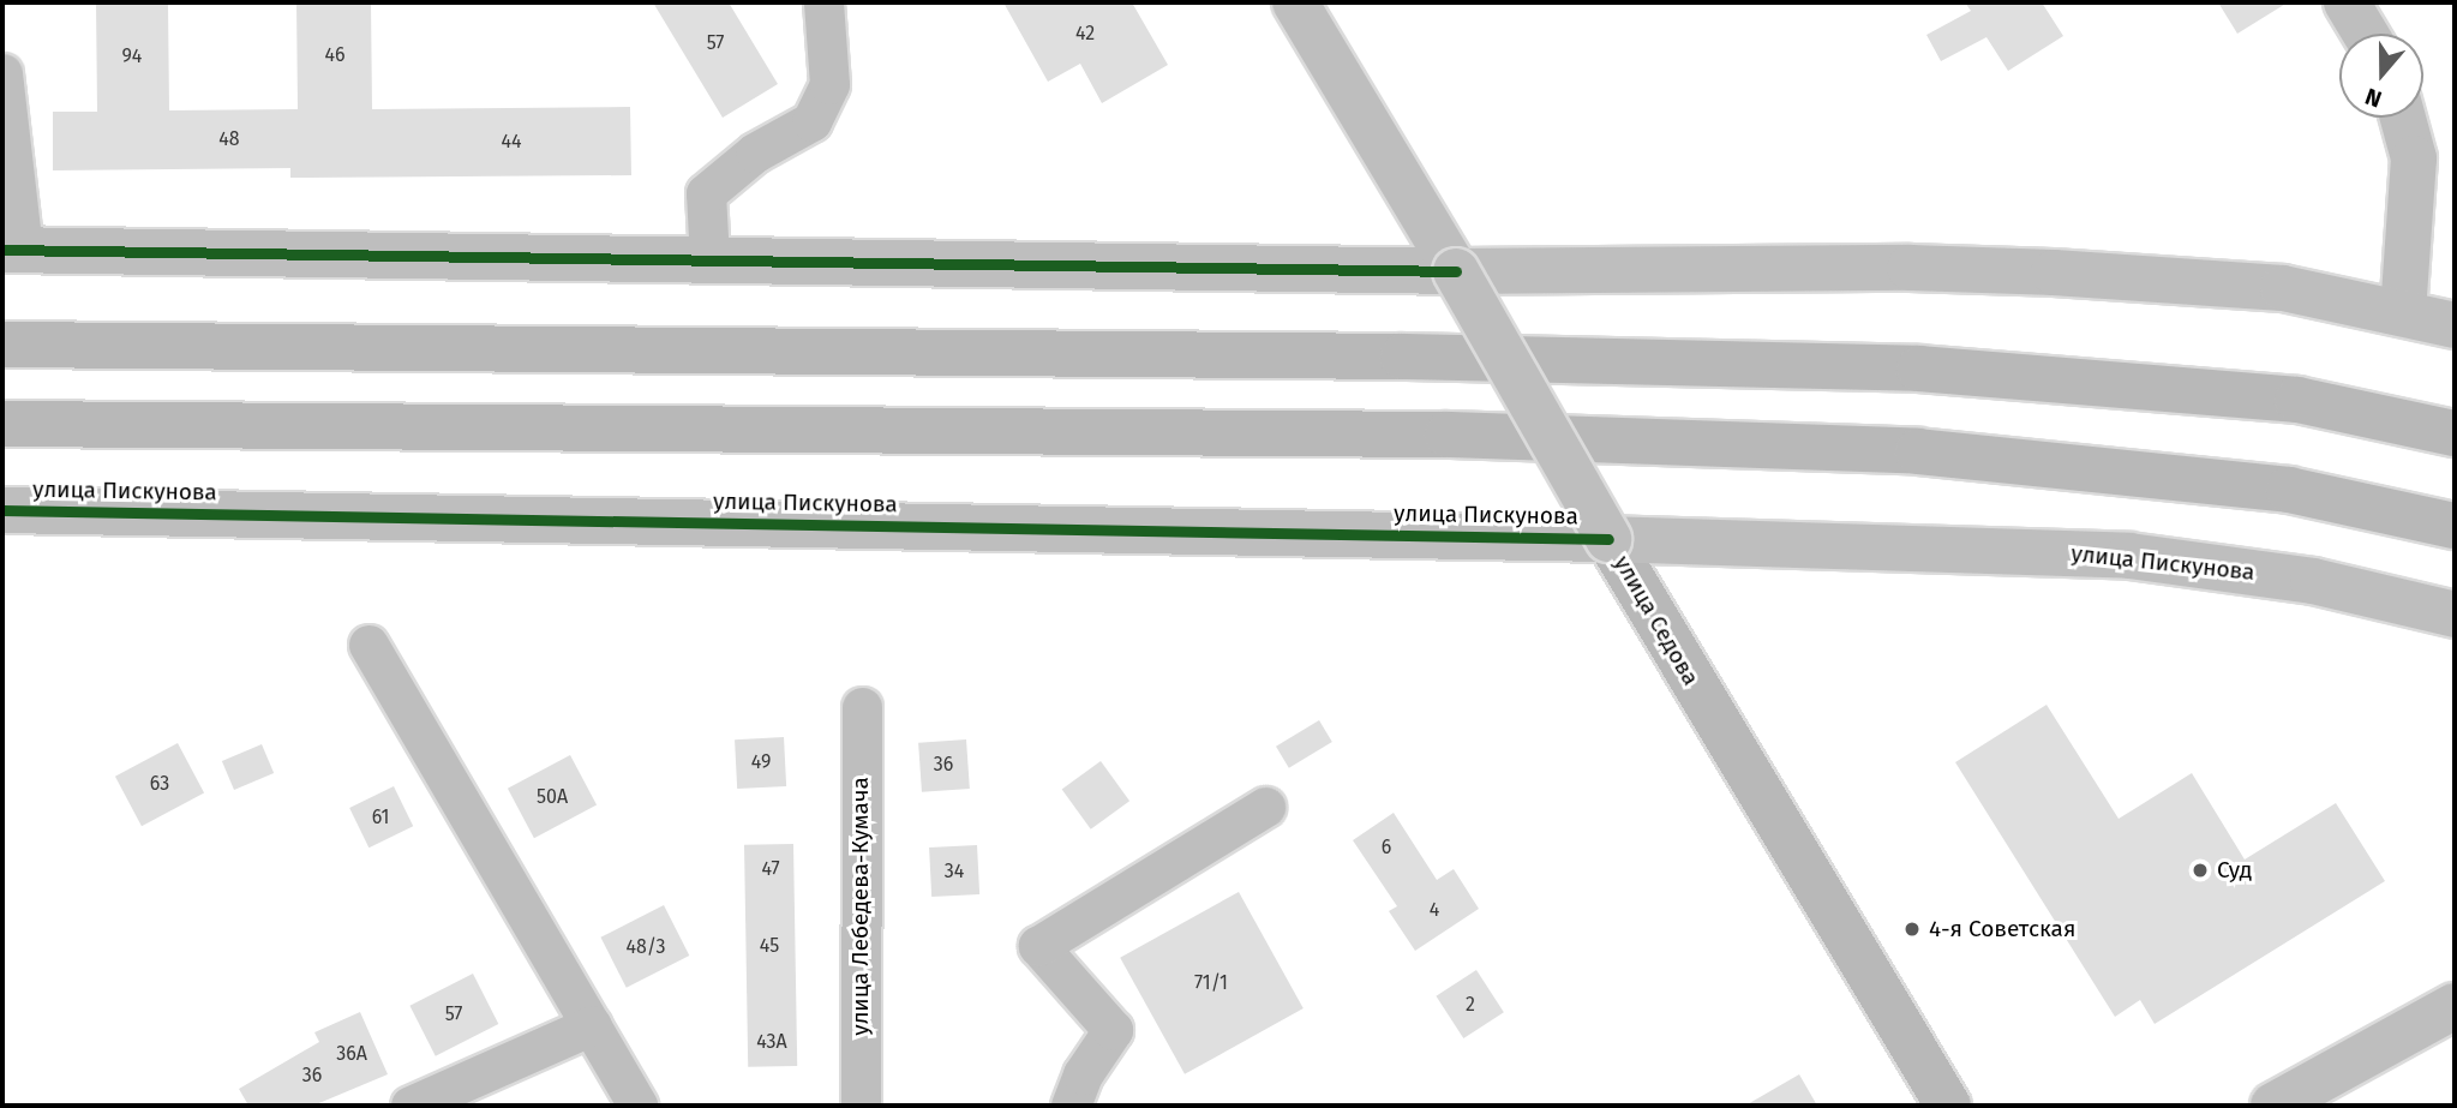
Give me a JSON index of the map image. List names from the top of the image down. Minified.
{"streets":{"main road":["улица Седова"],"street":["улица Пискунова","улица Лебедева-Кумача"]},"crossings":[["улица Пискунова","улица Седова"]],"places":["Суд","4-я Советская"],"house_numbers":["42","57","46","94","48","44","49","36","63","50А","61","6","47","34","4","45","48/3","71/1","2","57","43А","36А","36"],"north":"bottom"}
